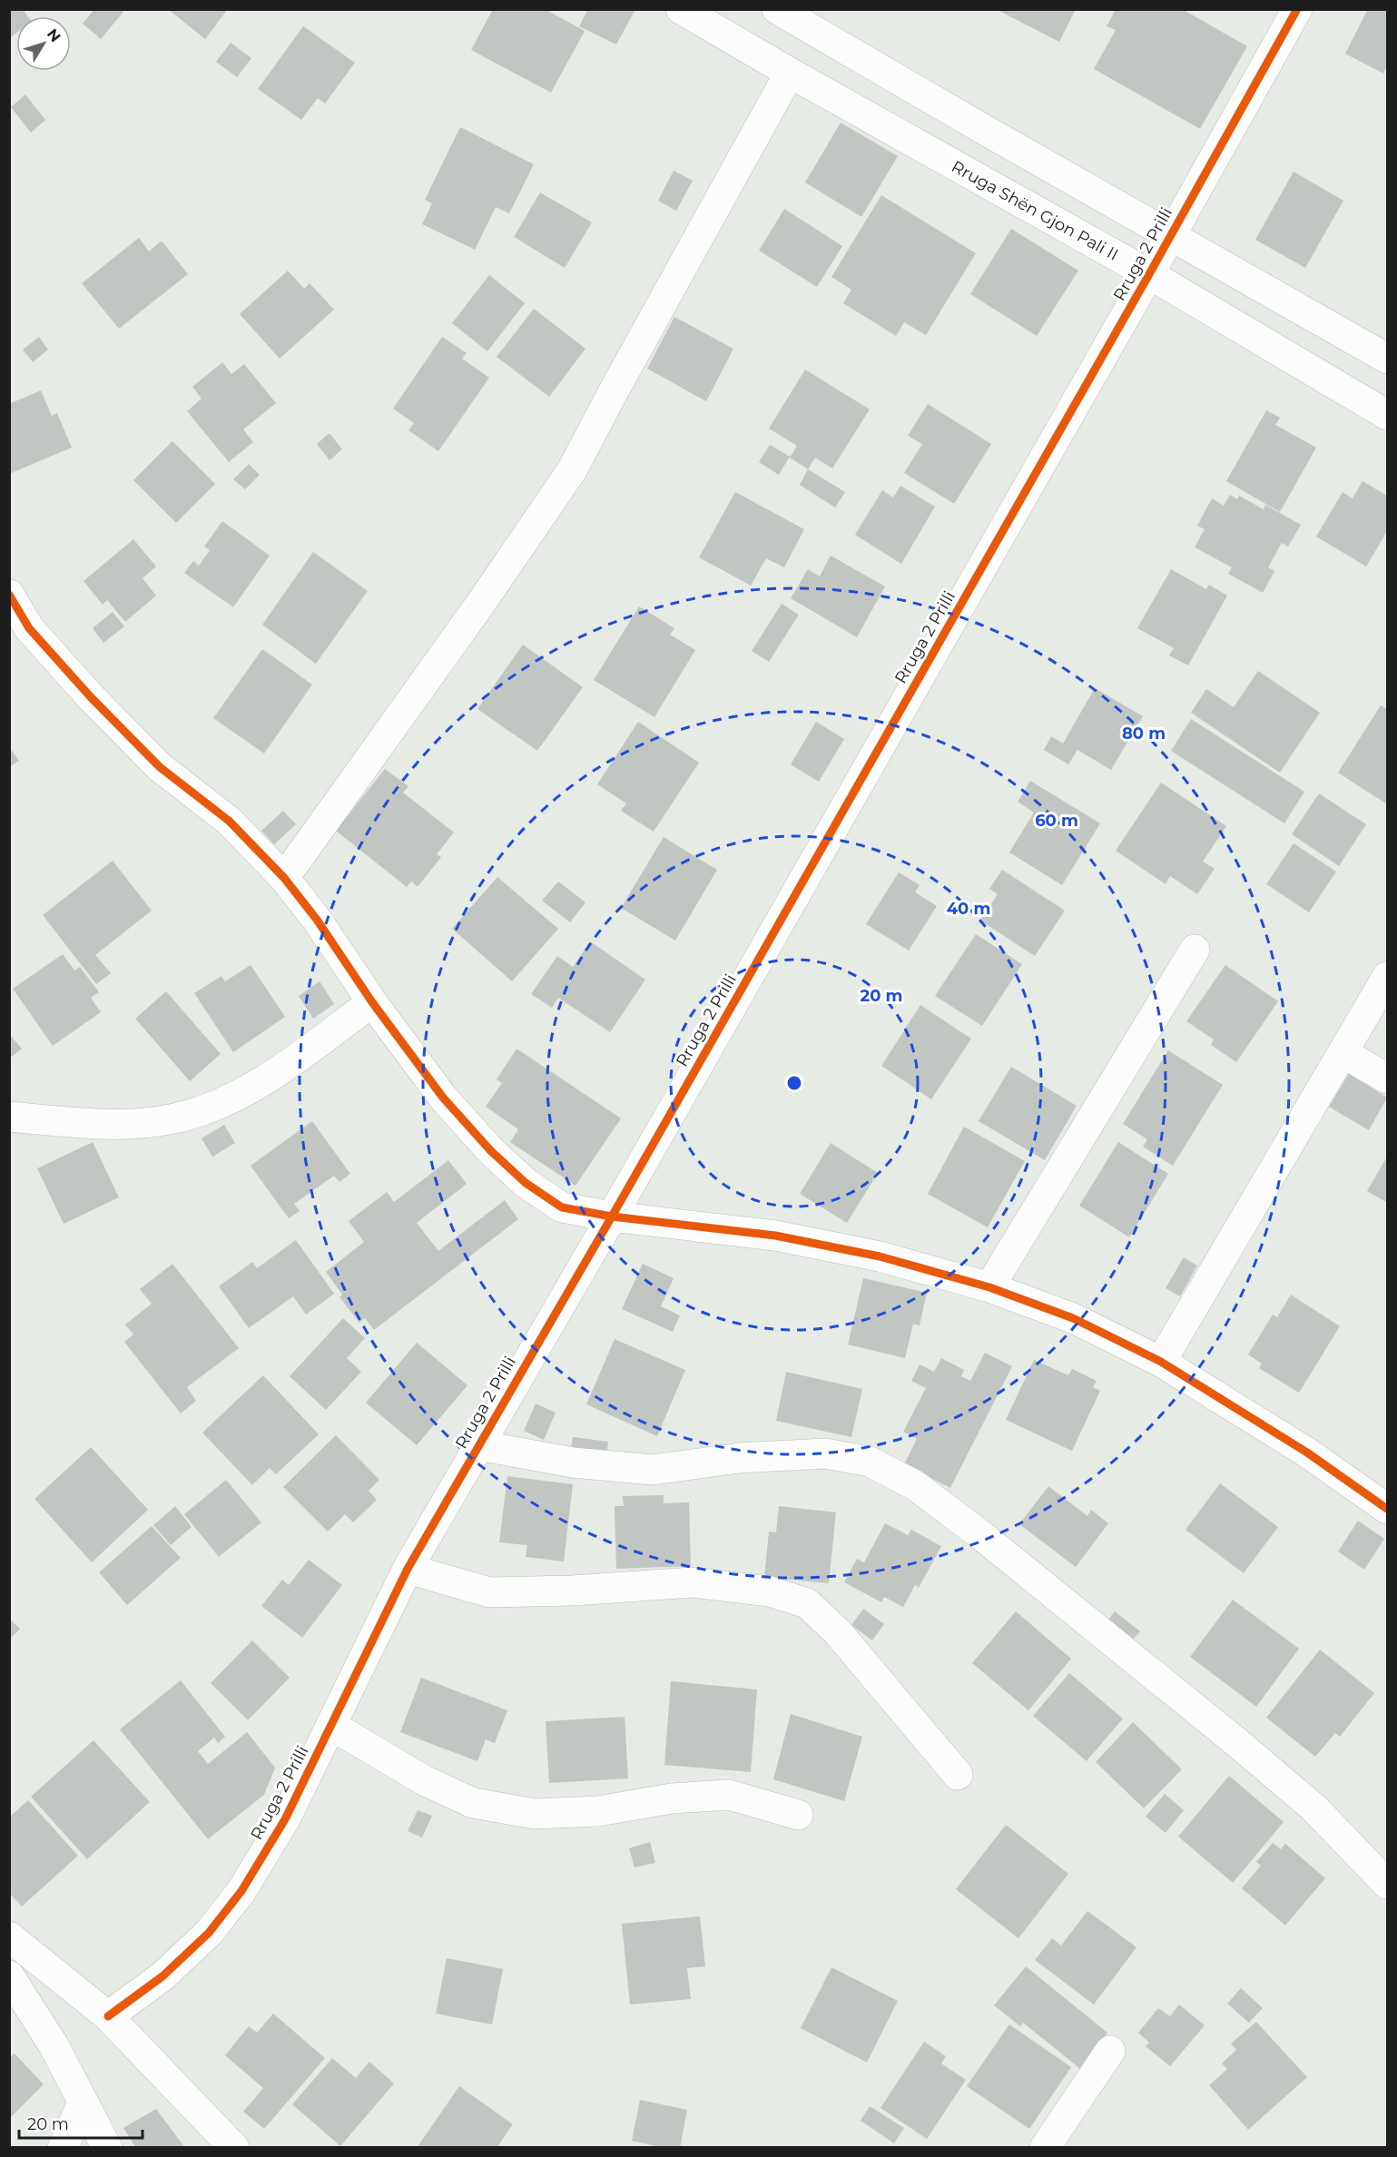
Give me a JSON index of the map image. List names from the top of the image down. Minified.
{"streets":{"street":["Rruga Shën Gjon Pali II","Rruga 2 Prilli"]},"crossings":[["Rruga Shën Gjon Pali II","Rruga 2 Prilli"]],"scale_bar":"20 m","north":"top right","rings":["80 m","60 m","40 m","20 m"]}
